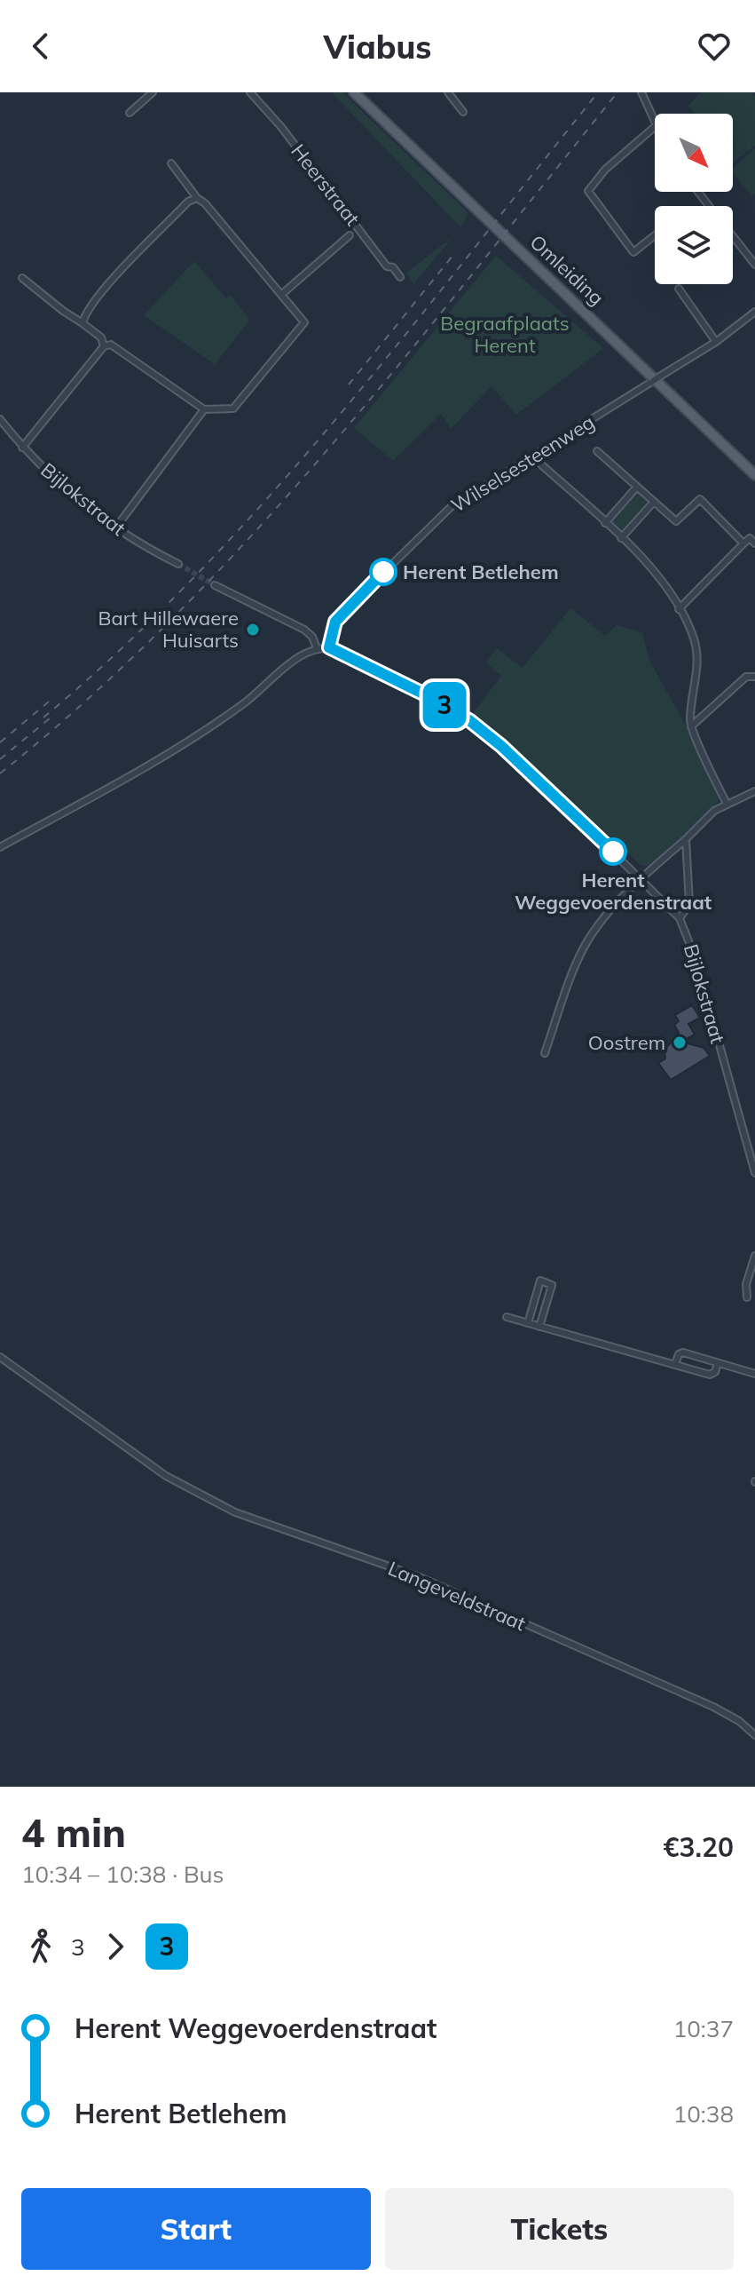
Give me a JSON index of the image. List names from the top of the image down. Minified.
{"streets":{"main road":["Omleiding"],"street":["Heerstraat","Wilselsesteenweg","Bijlokstraat","Langeveldstraat"]},"crossings":[["Wilselsesteenweg","Bijlokstraat"]],"parks":["Begraafplaats Herent"],"places":["Herent Betlehem","Bart Hillewaere Huisarts","Herent Weggevoerdenstraat","Oostrem"],"lines":["bus line 3"],"north":"bottom right","page":{"header":"Viabus","on_map":"3","heading":["4 min","10:34 – 10:38 · Bus","€3.20"],"legs":["3","3"],"list":[{"name":"Herent Weggevoerdenstraat","value":"10:37"},{"name":"Herent Betlehem","value":"10:38"}],"buttons":["Start","Tickets"]}}
